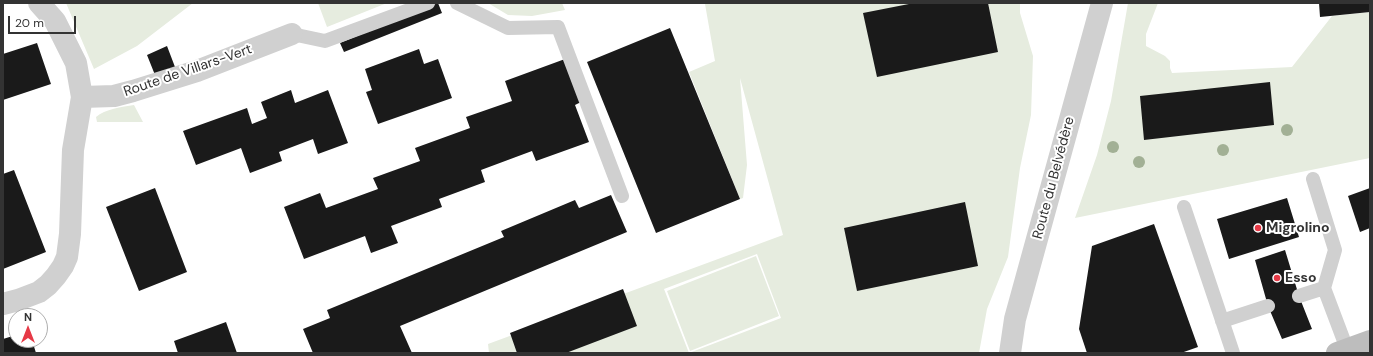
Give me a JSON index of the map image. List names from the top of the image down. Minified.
{"streets":{"street":["Route de Villars-Vert","Route du Belvédère"]},"places":["Migrolino","Esso"],"scale_bar":"20 m","north":"top"}
